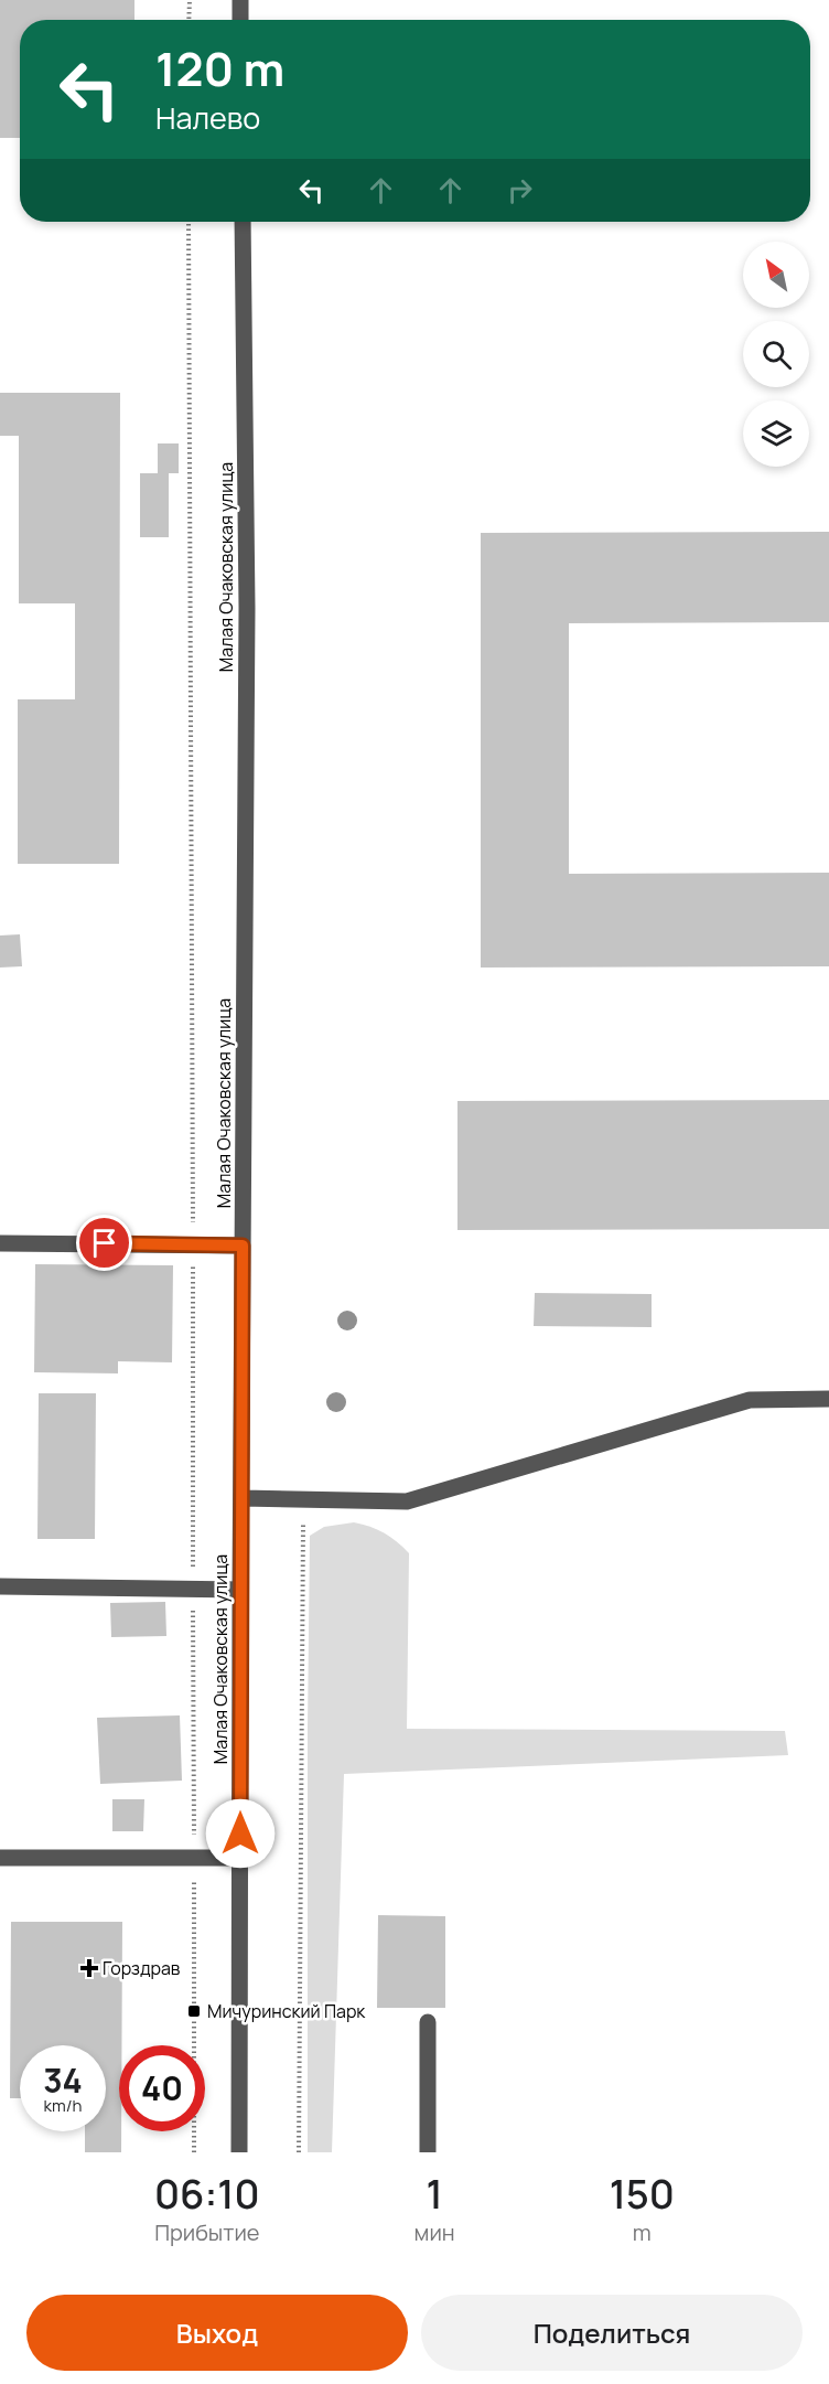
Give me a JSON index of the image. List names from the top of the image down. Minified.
{"streets":{"street":["Малая Очаковская улица"]},"places":{"health":["Горздрав"],"transit":["Мичуринский Парк"]},"north":"top left","page":{"turn":["120 m","Налево"],"speed":"34 km/h","limit":"40","eta":["06:10","Прибытие","1","мин","150","m"],"buttons":["Выход","Поделиться"]}}
